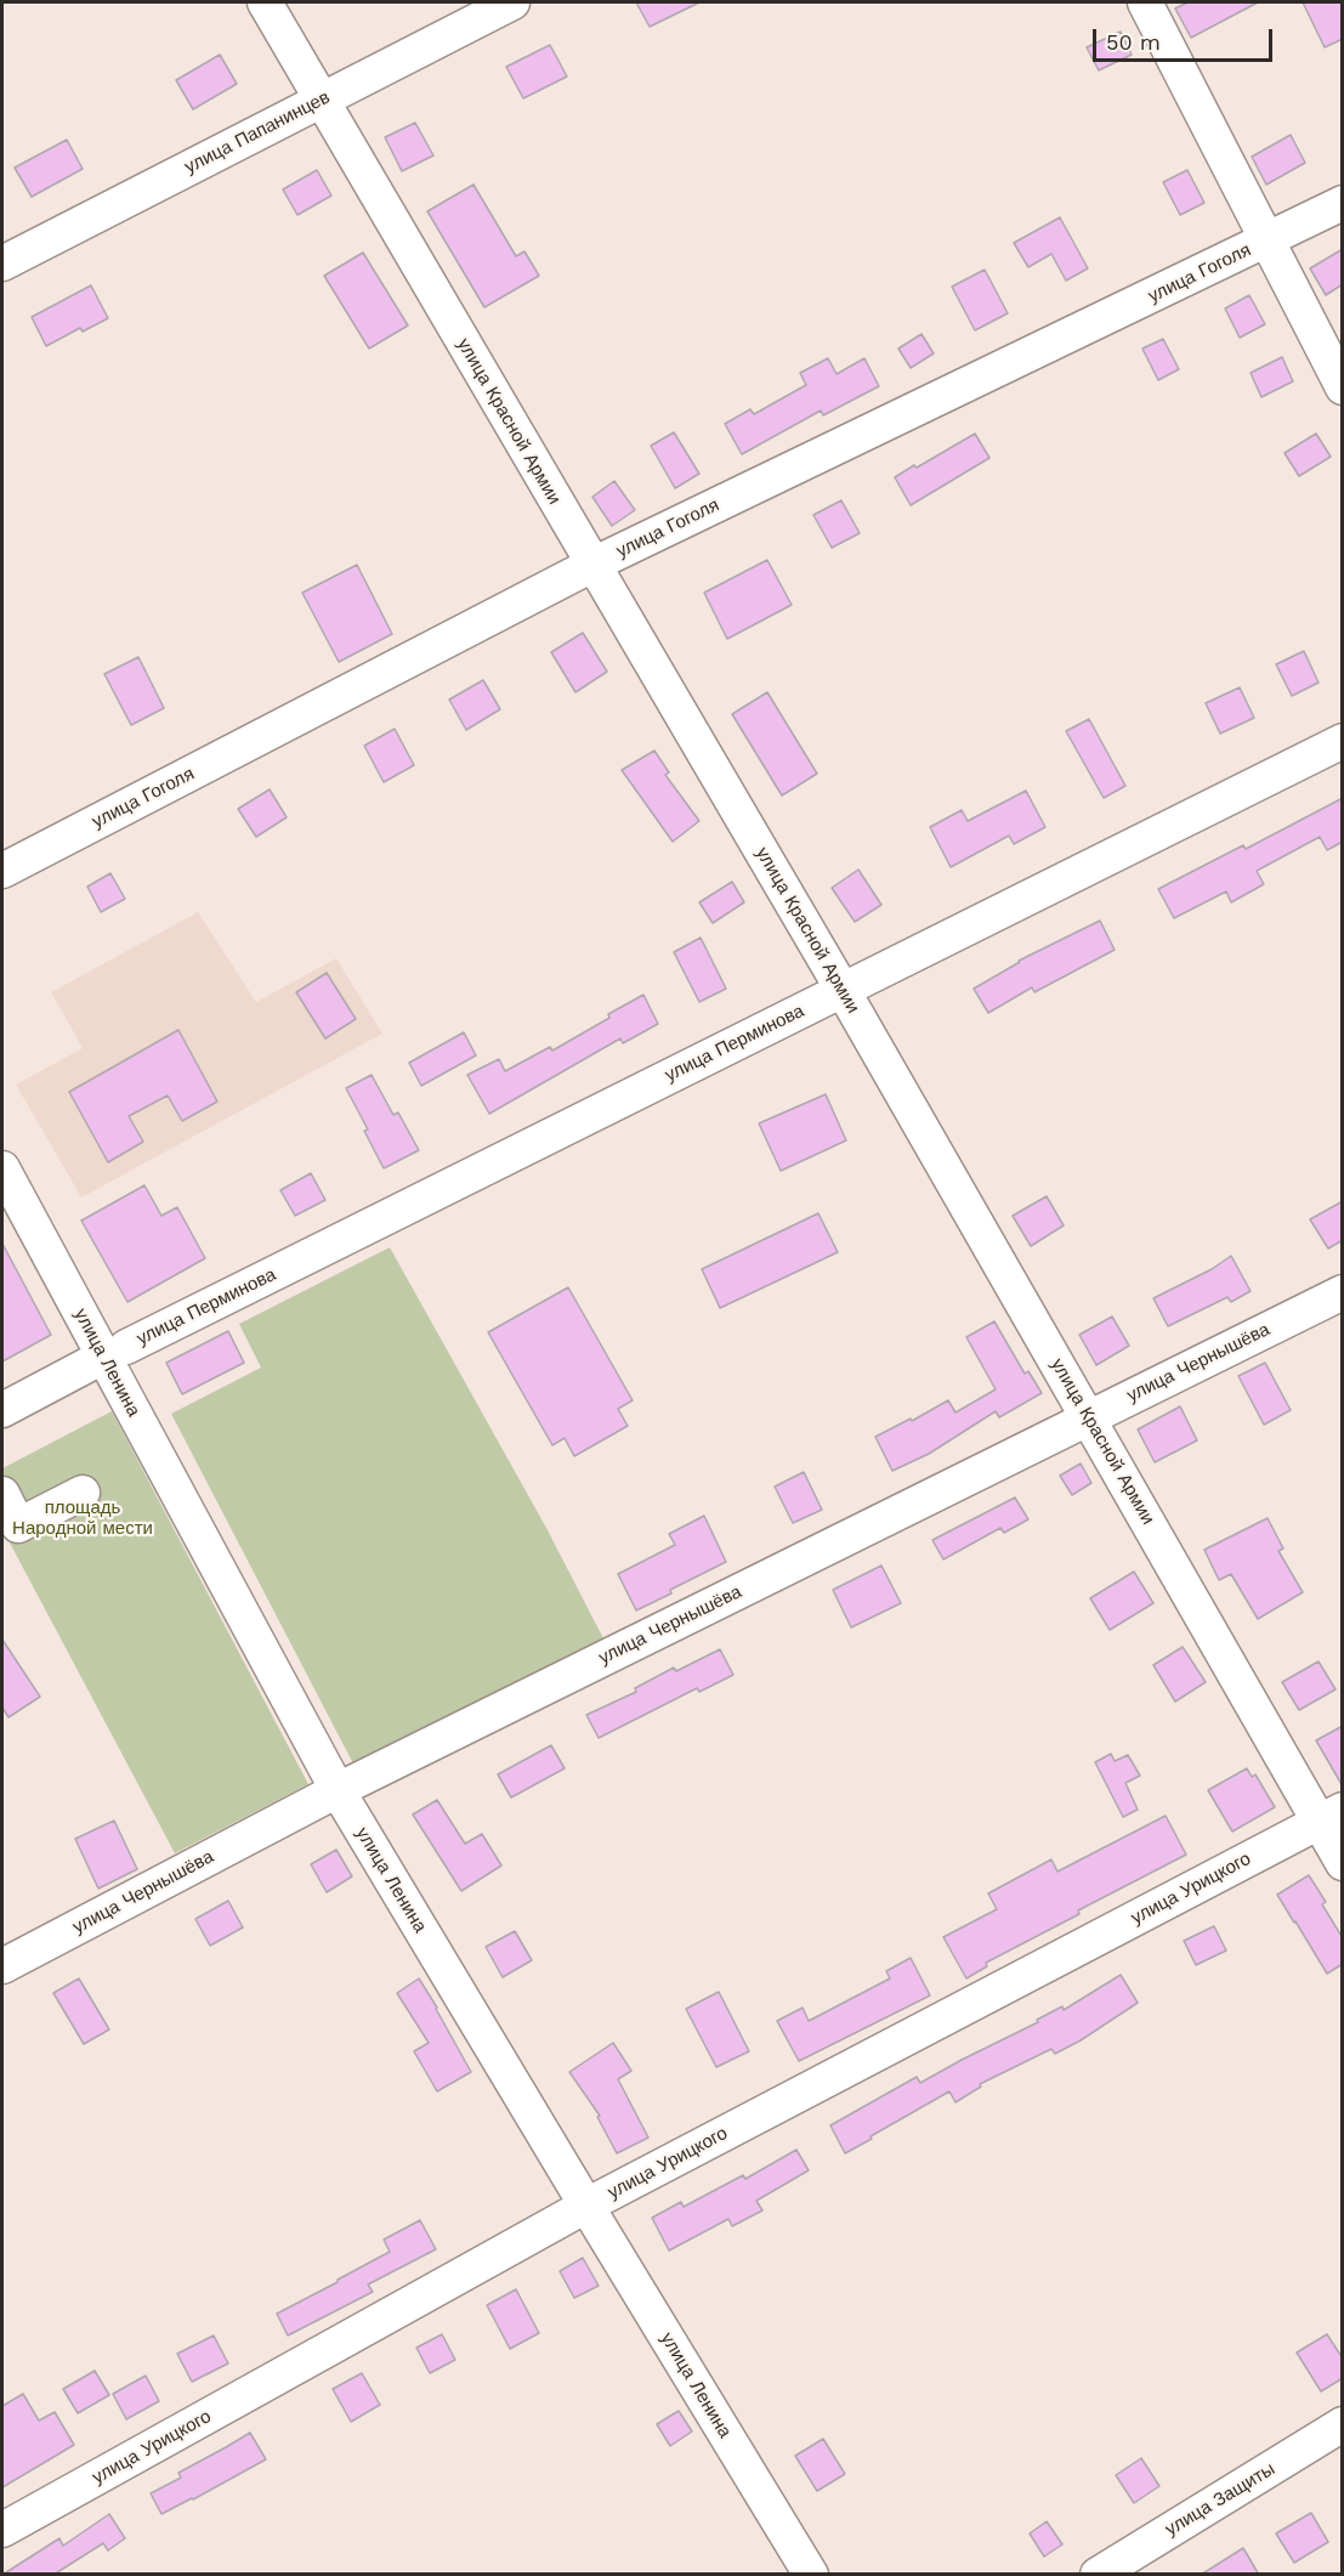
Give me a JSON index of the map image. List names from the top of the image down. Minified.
{"streets":{"street":["улица Папанинцев","улица Гоголя","улица Красной Армии","улица Перминова","улица Ленина","улица Чернышёва","улица Урицкого","улица Защиты"]},"crossings":[["улица Папанинцев","улица Красной Армии"],["улица Гоголя","улица Красной Армии"],["улица Красной Армии","улица Перминова"],["улица Красной Армии","улица Чернышёва"],["улица Красной Армии","улица Урицкого"],["улица Перминова","улица Ленина"],["улица Ленина","улица Чернышёва"],["улица Ленина","улица Урицкого"]],"parks":["площадь Народной мести"],"scale_bar":"50 m"}
